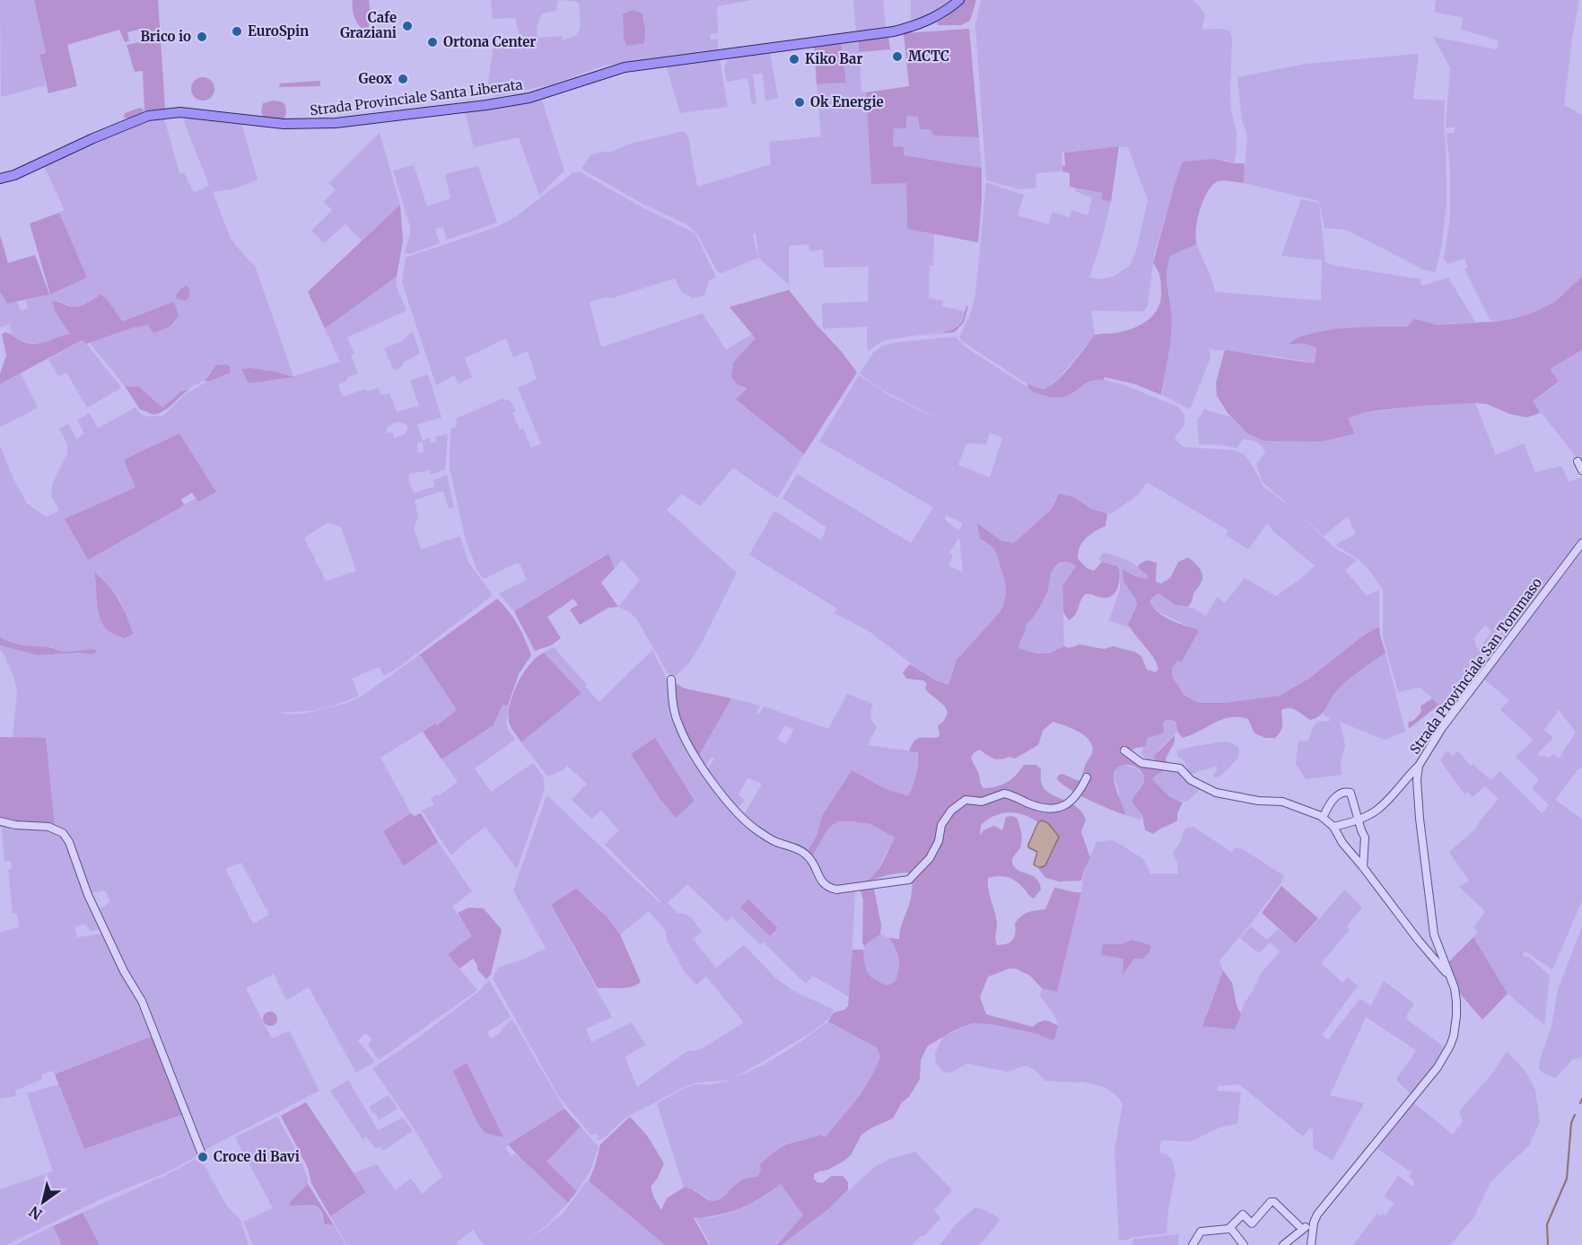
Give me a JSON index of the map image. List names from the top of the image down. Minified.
{"streets":{"main road":["Strada Provinciale Santa Liberata"],"street":["Strada Provinciale San Tommaso"]},"places":["Cafe Graziani","EuroSpin","Brico io","Ortona Center","MCTC","Kiko Bar","Geox","Ok Energie","Croce di Bavi"],"north":"bottom left"}
